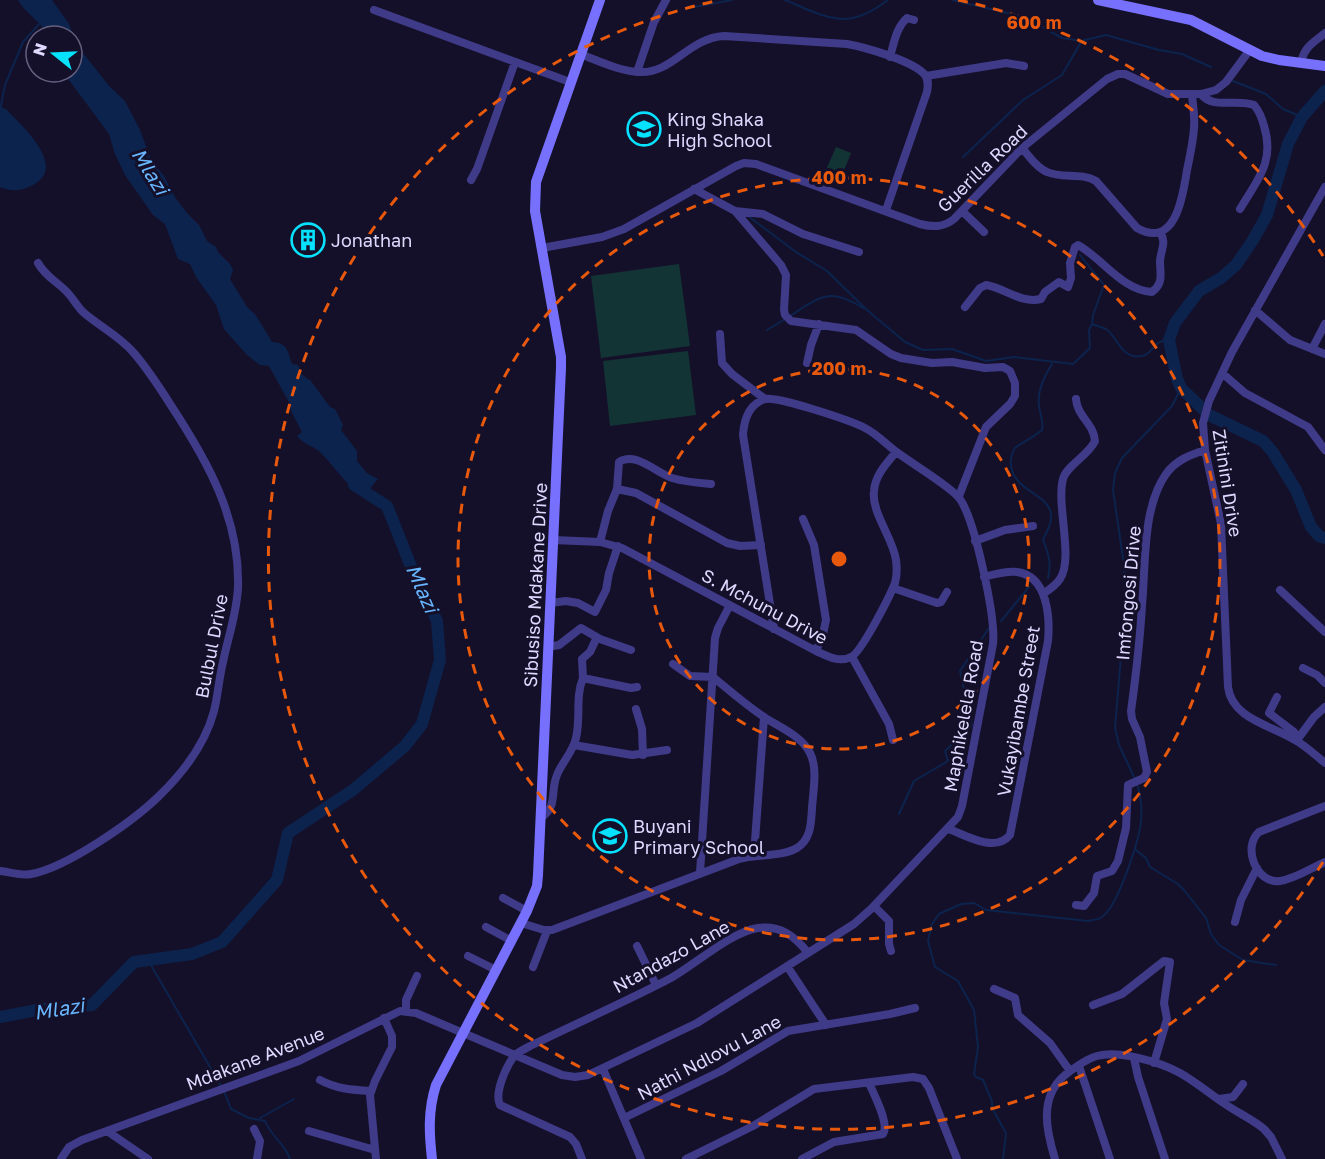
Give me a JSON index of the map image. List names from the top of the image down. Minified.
{"streets":{"street":["Guerilla Road","Zitinini Drive","Sibusiso Mdakane Drive","Imfongosi Drive","S. Mchunu Drive","Bulbul Drive","Vukayibambe Street","Maphikelela Road","Ntandazo Lane","Nathi Ndlovu Lane","Mdakane Avenue"]},"crossings":[["Guerilla Road","Sibusiso Mdakane Drive"],["Zitinini Drive","Imfongosi Drive"],["Sibusiso Mdakane Drive","S. Mchunu Drive"],["Sibusiso Mdakane Drive","Maphikelela Road"],["Vukayibambe Street","Maphikelela Road"],["Maphikelela Road","Ntandazo Lane"]],"water":["Mlazi"],"places":{"school or university":["King Shaka High School","Buyani Primary School"],"building":["Jonathan"]},"north":"left","rings":["600 m","400 m","200 m"]}
